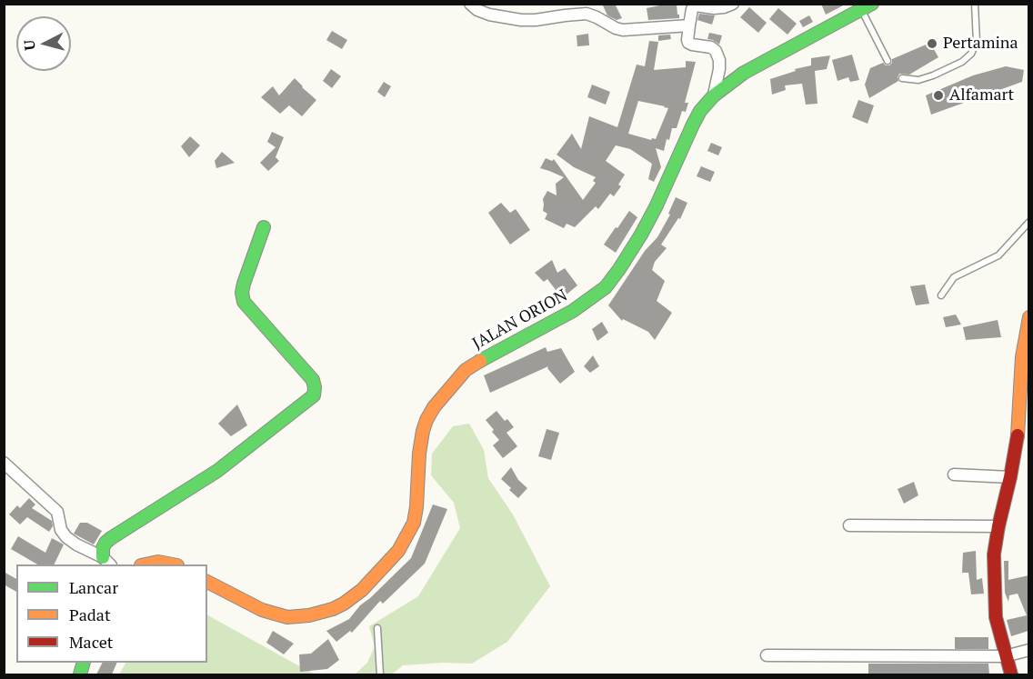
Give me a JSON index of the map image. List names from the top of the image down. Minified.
{"streets":{"main road":["JALAN ORION"]},"places":["Pertamina","Alfamart"],"legend":["Lancar","Padat","Macet"],"north":"left"}
